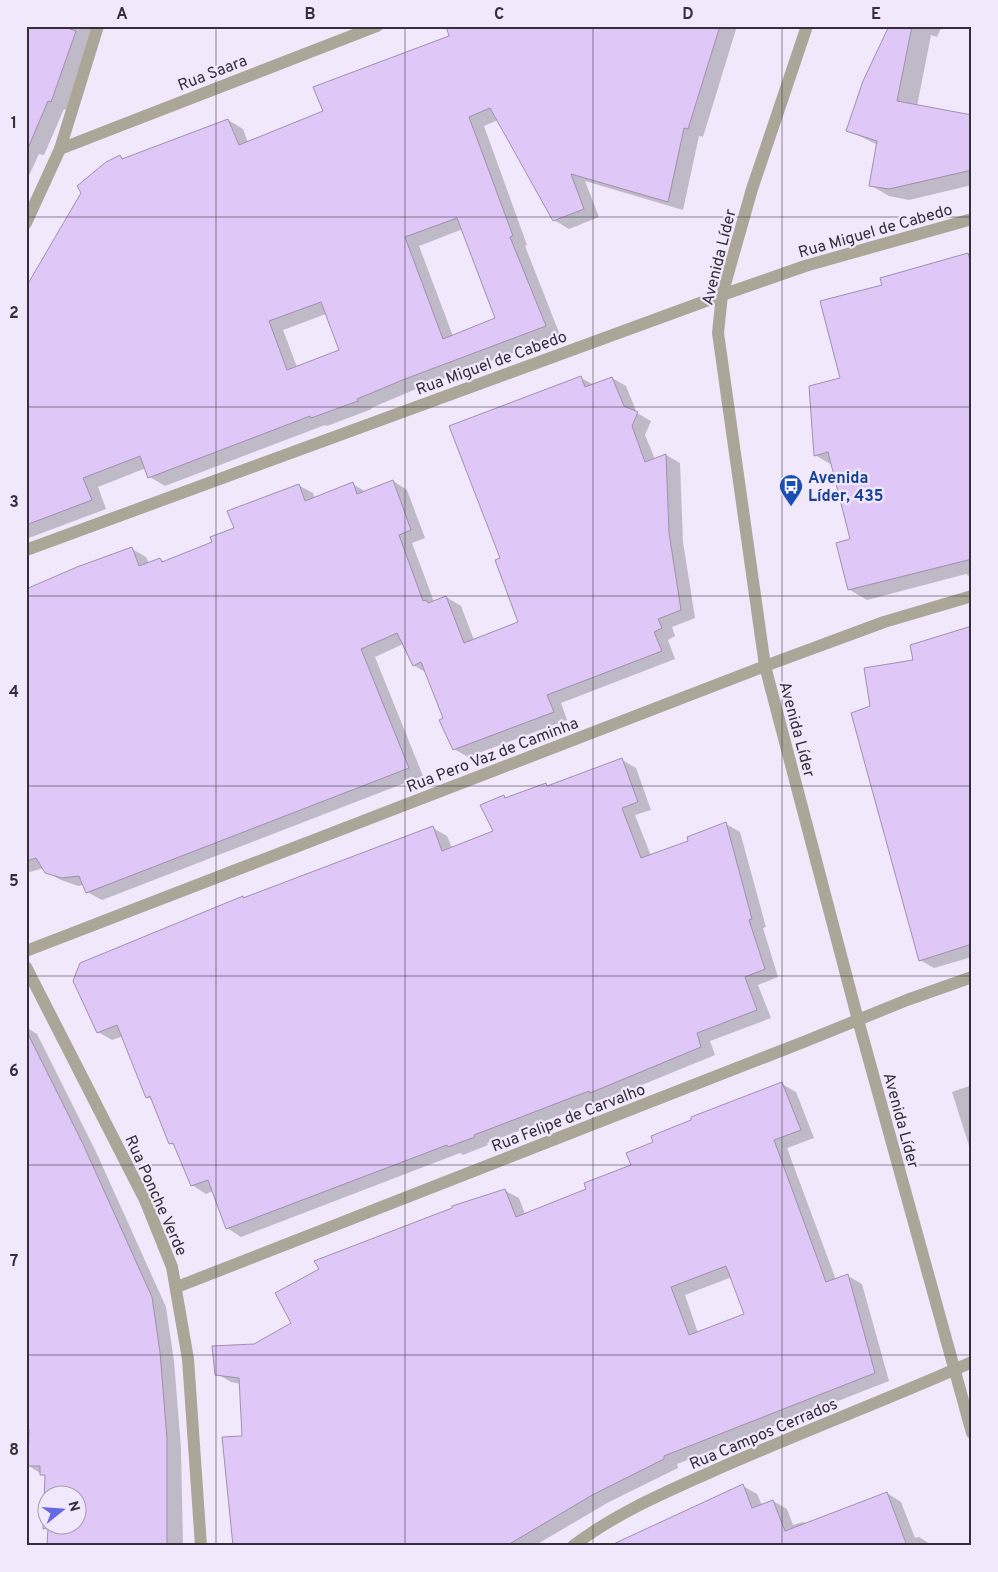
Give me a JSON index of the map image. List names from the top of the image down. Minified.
{"streets":{"street":["Rua Saara","Rua Miguel de Cabedo","Avenida Líder","Rua Pero Vaz de Caminha","Rua Felipe de Carvalho","Rua Ponche Verde","Rua Campos Cerrados"]},"crossings":[["Rua Miguel de Cabedo","Avenida Líder"],["Avenida Líder","Rua Pero Vaz de Caminha"],["Avenida Líder","Rua Felipe de Carvalho"],["Avenida Líder","Rua Campos Cerrados"],["Rua Felipe de Carvalho","Rua Ponche Verde"]],"places":{"bus stop":["Avenida Líder, 435"]},"north":"right","grid":{"columns":["A","B","C","D","E"],"rows":["1","2","3","4","5","6","7","8"]}}
